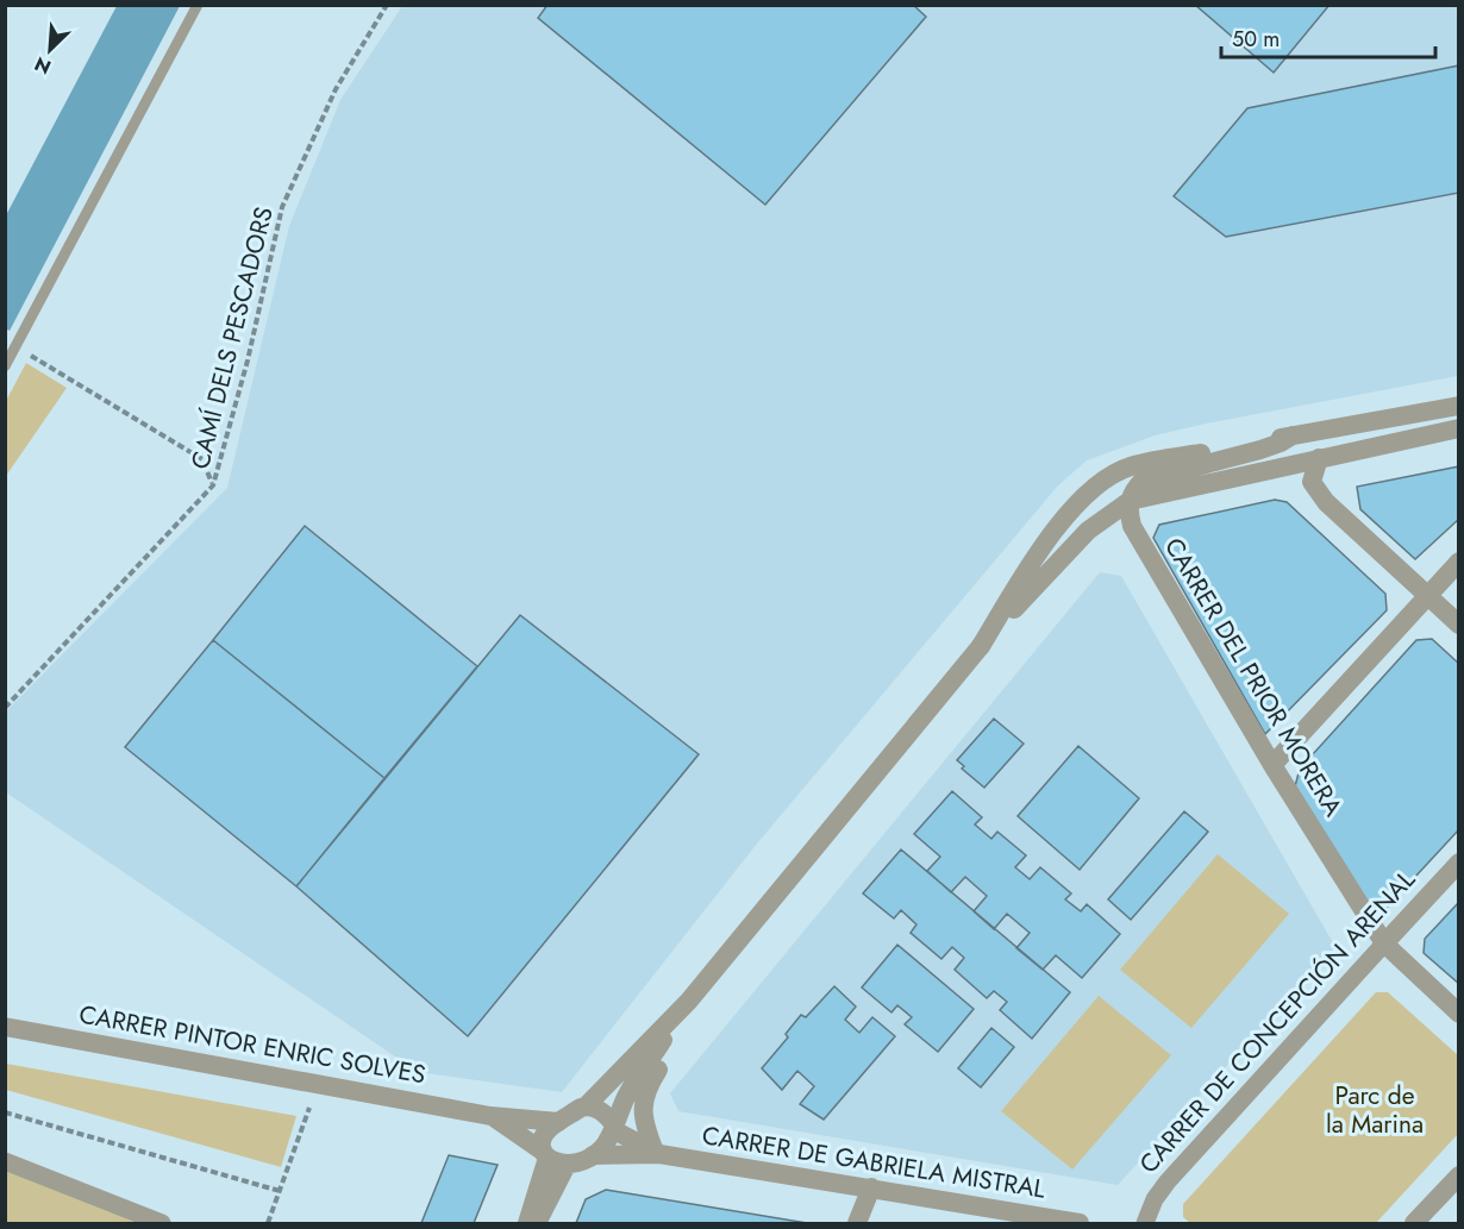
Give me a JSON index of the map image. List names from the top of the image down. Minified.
{"streets":{"street":["CARRER DEL PRIOR MORERA","CARRER DE CONCEPCIÓN ARENAL","CARRER PINTOR ENRIC SOLVES","CARRER DE GABRIELA MISTRAL"],"path":["CAMÍ DELS PESCADORS"]},"crossings":[["CARRER DEL PRIOR MORERA","CARRER DE CONCEPCIÓN ARENAL"],["CARRER PINTOR ENRIC SOLVES","CARRER DE GABRIELA MISTRAL"]],"parks":["Parc de la Marina"],"scale_bar":"50 m","north":"bottom left"}
